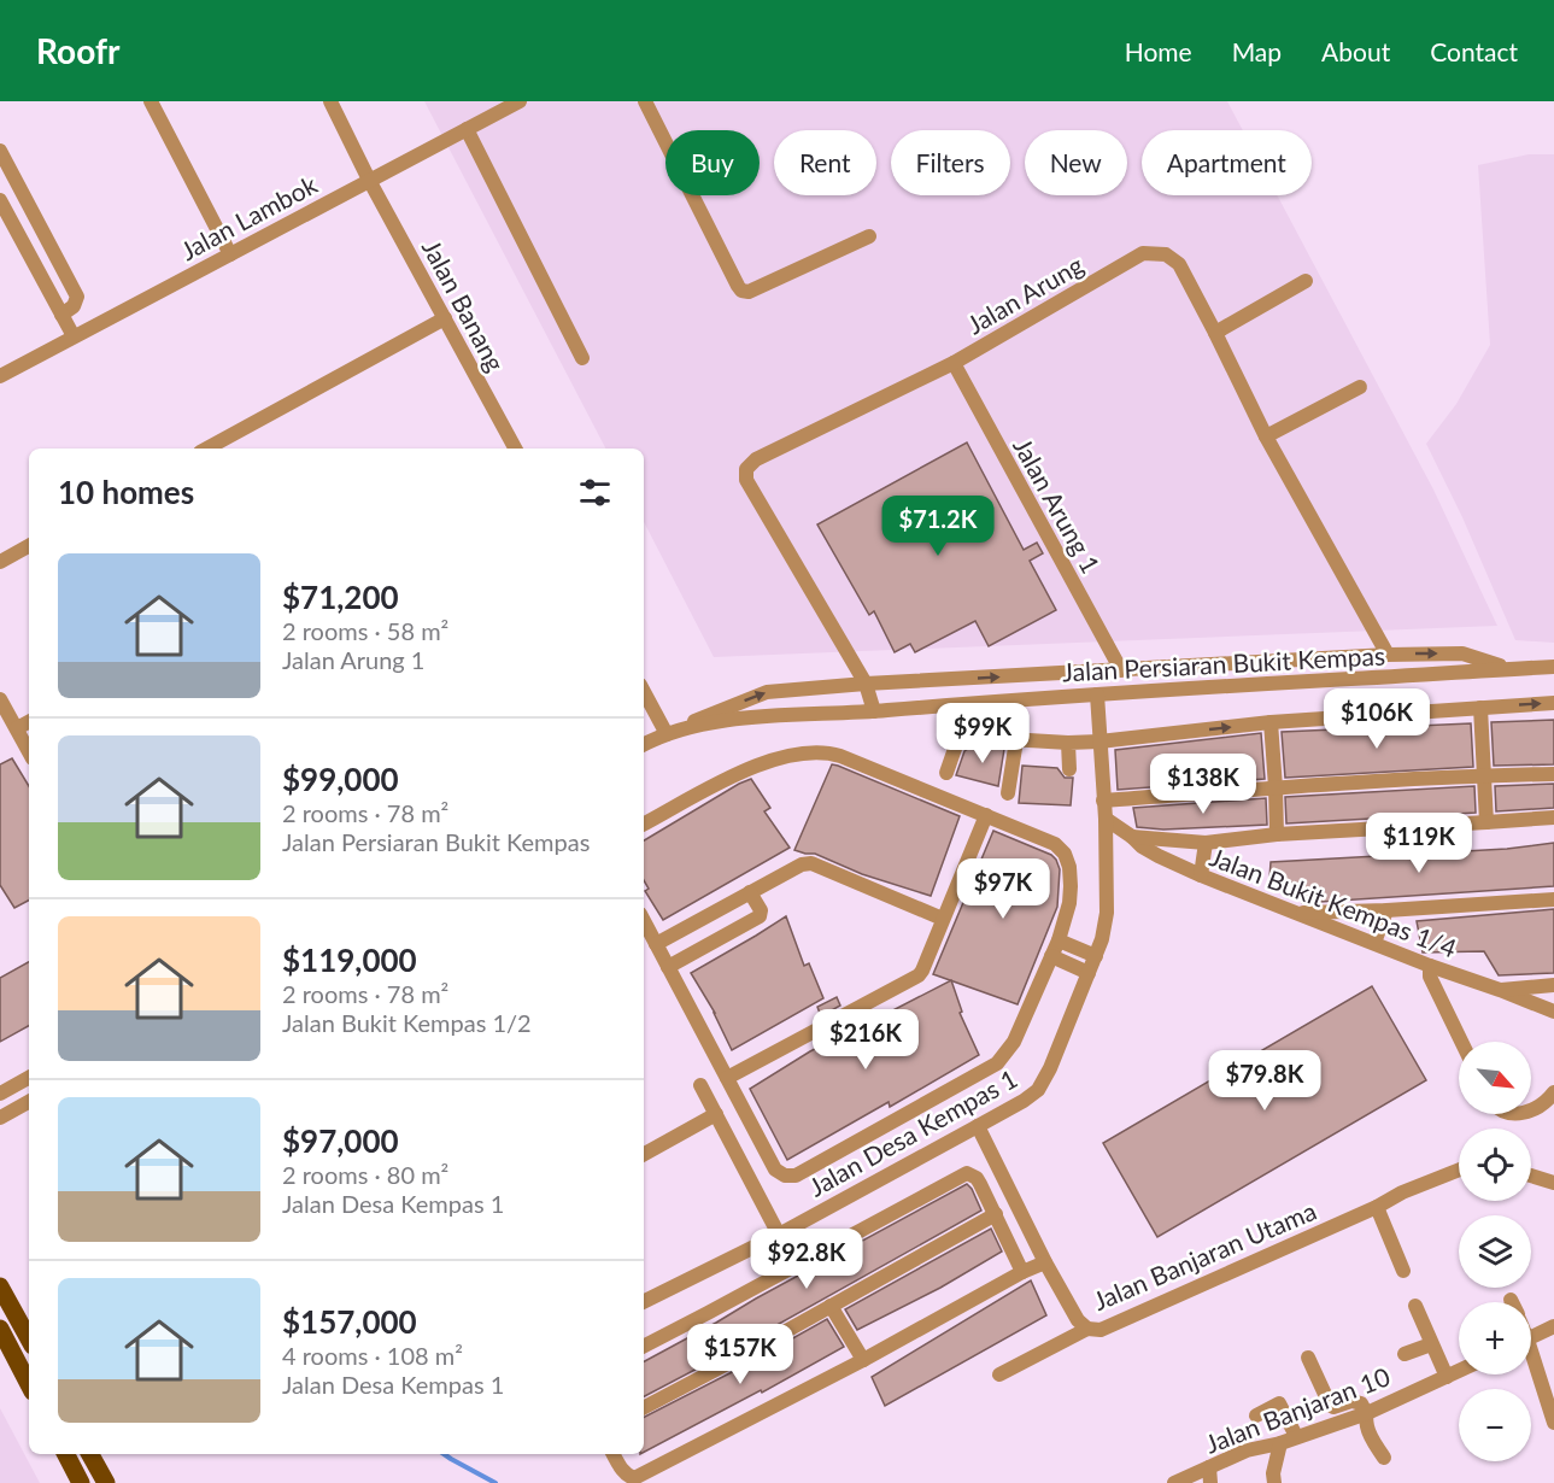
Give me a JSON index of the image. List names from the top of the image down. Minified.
{"streets":{"street":["Jalan Lambok","Jalan Arung","Jalan Banang","Jalan Arung 1","Jalan Persiaran Bukit Kempas","Jalan Bukit Kempas 1/4","Jalan Desa Kempas 1","Jalan Banjaran Utama","Jalan Banjaran 10"]},"crossings":[["Jalan Lambok","Jalan Banang"],["Jalan Arung","Jalan Arung 1"],["Jalan Arung","Jalan Persiaran Bukit Kempas"],["Jalan Persiaran Bukit Kempas","Jalan Desa Kempas 1"],["Jalan Bukit Kempas 1/4","Jalan Desa Kempas 1"],["Jalan Desa Kempas 1","Jalan Banjaran Utama"]],"north":"bottom right","page":{"header":"Roofr","nav":["Home","Map","About","Contact"],"chip":["Buy","Rent","Filters","New","Apartment"],"heading":"10 homes","price":["$71.2K","$106K","$99K","$138K","$119K","$97K","$216K","$79.8K","$92.8K","$157K"],"list":[{"name":"$71,200","note":"2 rooms · 58 m² · Jalan Arung 1"},{"name":"$99,000","note":"2 rooms · 78 m² · Jalan Persiaran Bukit Kempas"},{"name":"$119,000","note":"2 rooms · 78 m² · Jalan Bukit Kempas 1/2"},{"name":"$97,000","note":"2 rooms · 80 m² · Jalan Desa Kempas 1"},{"name":"$157,000","note":"4 rooms · 108 m² · Jalan Desa Kempas 1"}],"map_buttons":["+","−"]}}
